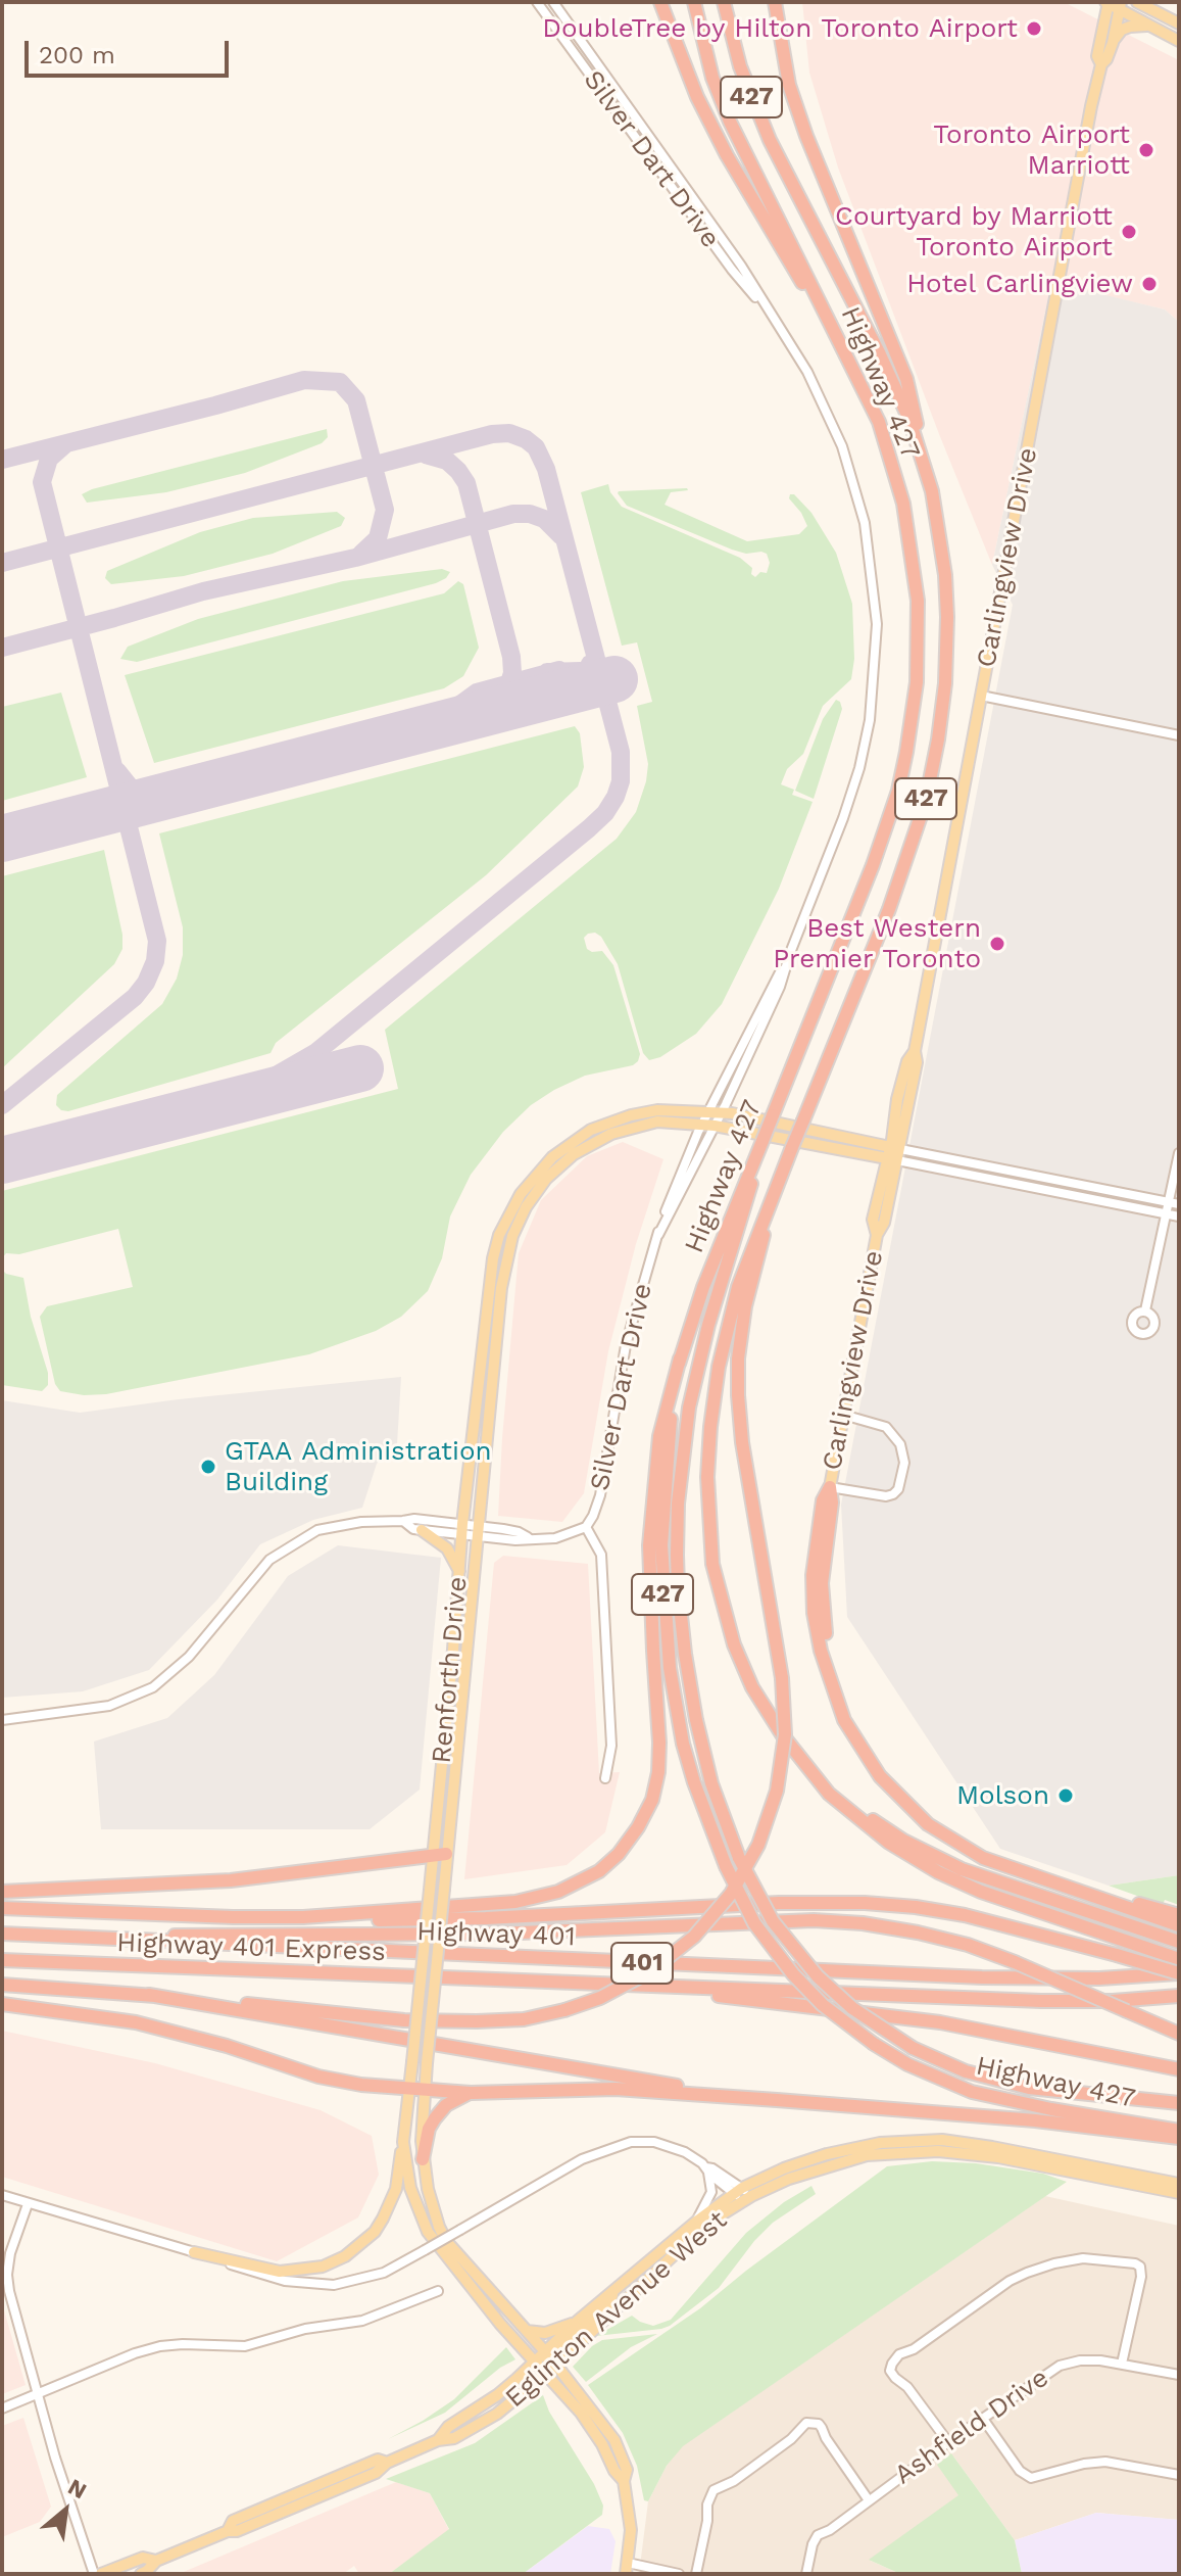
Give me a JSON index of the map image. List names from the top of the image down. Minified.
{"streets":{"highway":["427","Highway 427","Highway 401","Highway 401 Express","401"],"main road":["Carlingview Drive","Renforth Drive","Eglinton Avenue West"],"street":["Silver Dart Drive","Ashfield Drive"]},"crossings":[["Silver Dart Drive","Renforth Drive"],["Carlingview Drive","Renforth Drive"],["Renforth Drive","Eglinton Avenue West"],["Highway 401","Highway 401 Express"],["Highway 401 Express","401"]],"places":["DoubleTree by Hilton Toronto Airport","Toronto Airport Marriott","Courtyard by Marriott Toronto Airport","Hotel Carlingview","Best Western Premier Toronto","GTAA Administration Building","Molson"],"scale_bar":"200 m","north":"top right"}
